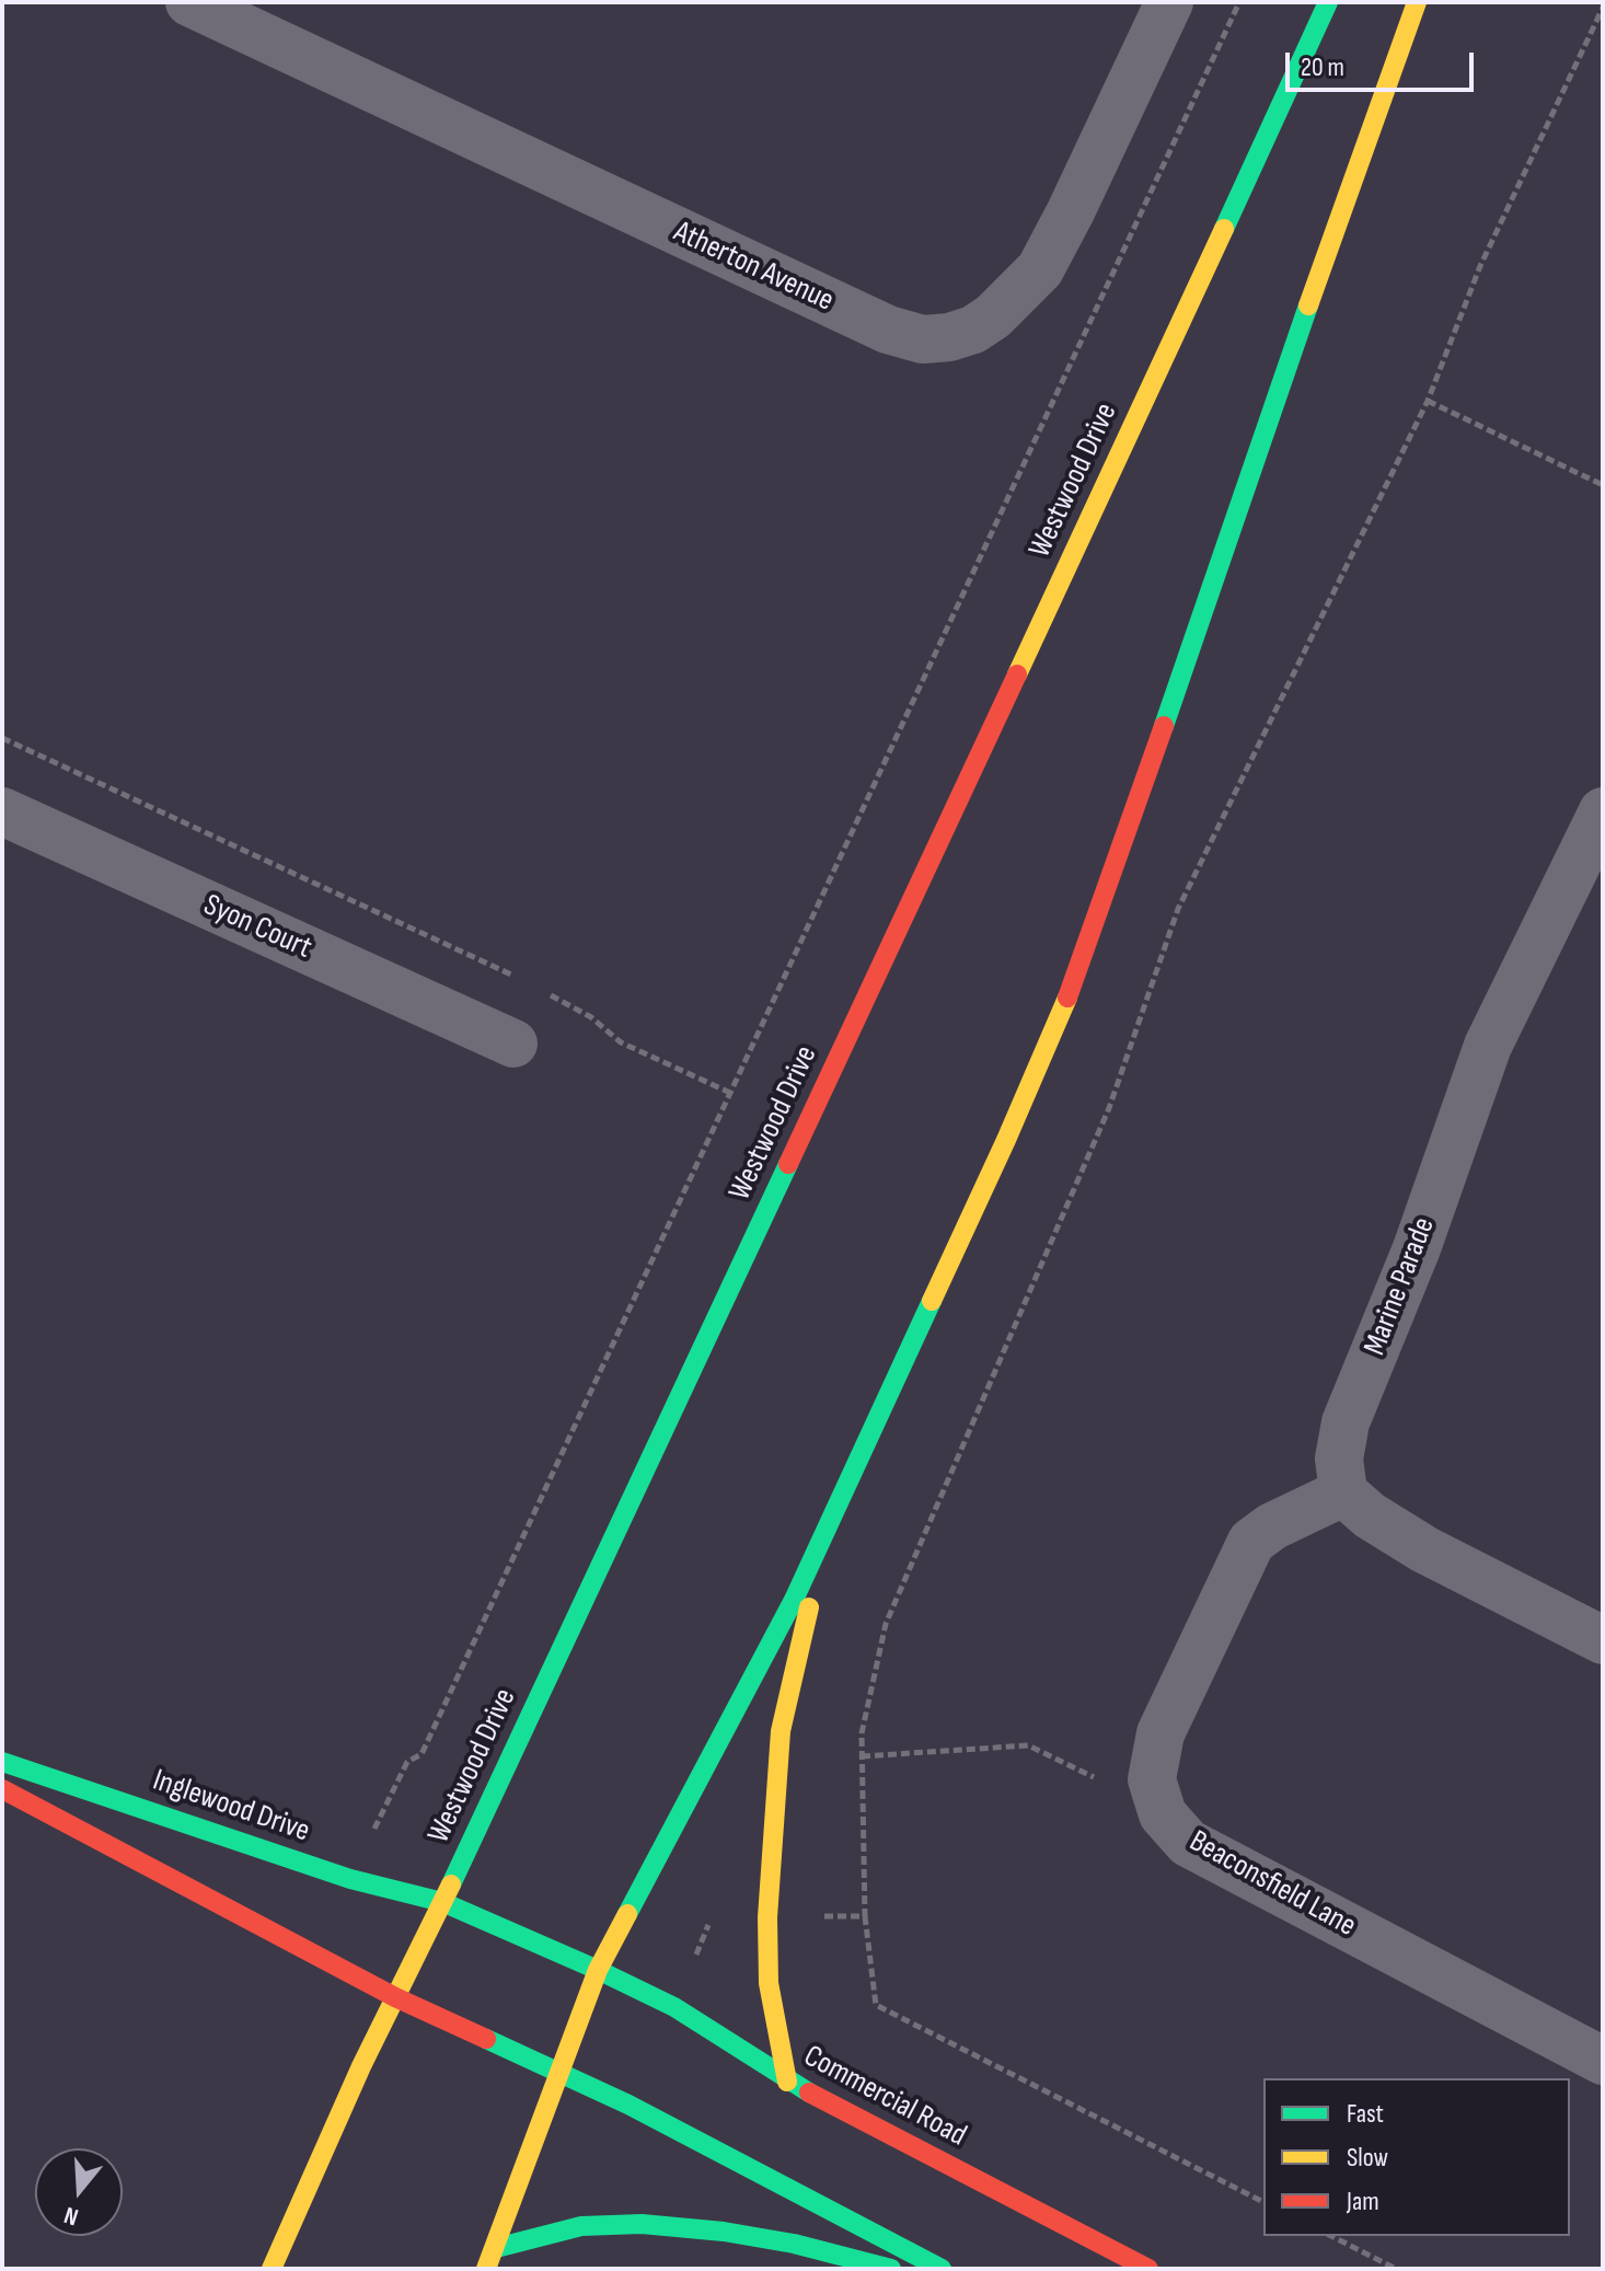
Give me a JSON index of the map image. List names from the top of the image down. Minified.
{"streets":{"street":["Atherton Avenue","Westwood Drive","Syon Court","Marine Parade","Inglewood Drive","Beaconsfield Lane","Commercial Road"]},"crossings":[["Westwood Drive","Inglewood Drive"],["Westwood Drive","Commercial Road"],["Inglewood Drive","Commercial Road"]],"legend":["Fast","Slow","Jam"],"scale_bar":"20 m","north":"bottom"}
